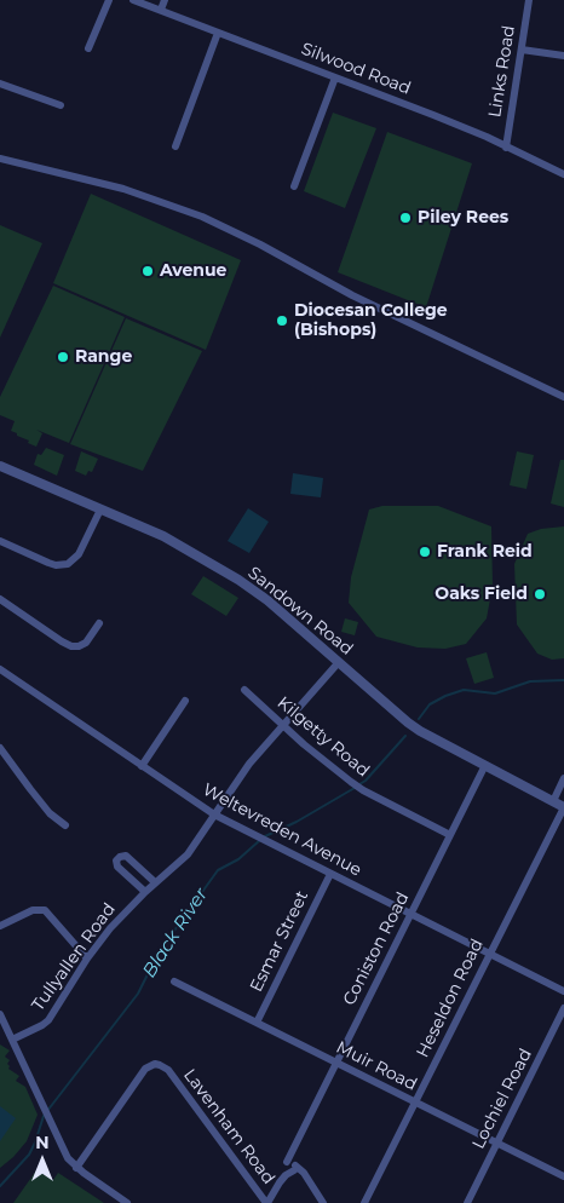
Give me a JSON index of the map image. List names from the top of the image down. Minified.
{"streets":{"street":["Silwood Road","Links Road","Sandown Road","Kilgetty Road","Weltevreden Avenue","Esmar Street","Coniston Road","Tullyallen Road","Heseldon Road","Muir Road","Lochiel Road","Lavenham Road"]},"crossings":[["Silwood Road","Links Road"],["Sandown Road","Coniston Road"],["Sandown Road","Tullyallen Road"],["Sandown Road","Heseldon Road"],["Kilgetty Road","Coniston Road"],["Kilgetty Road","Tullyallen Road"],["Weltevreden Avenue","Esmar Street"],["Weltevreden Avenue","Coniston Road"],["Weltevreden Avenue","Tullyallen Road"],["Weltevreden Avenue","Heseldon Road"],["Esmar Street","Muir Road"],["Coniston Road","Muir Road"],["Coniston Road","Lavenham Road"],["Heseldon Road","Muir Road"],["Muir Road","Lochiel Road"]],"water":["Black River"],"places":["Piley Rees","Avenue","Diocesan College (Bishops)","Range","Frank Reid","Oaks Field"],"north":"top"}
